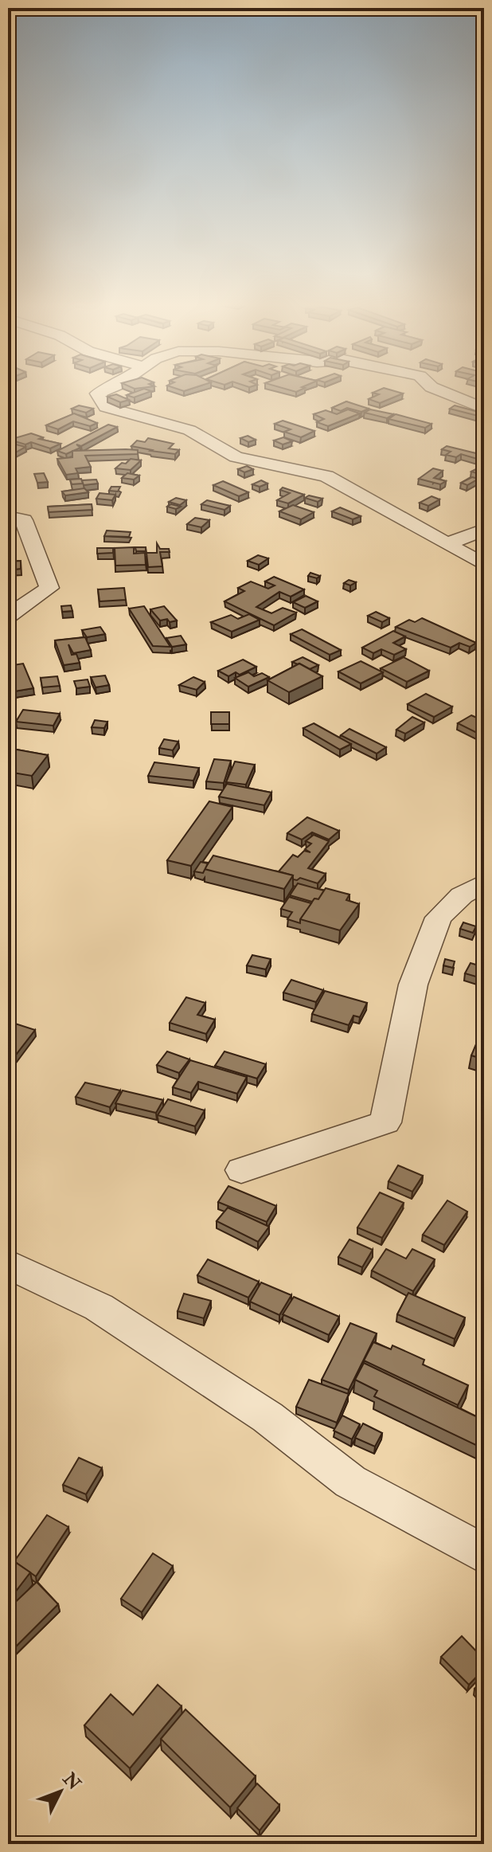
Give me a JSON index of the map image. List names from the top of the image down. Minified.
{"north":"top right"}
